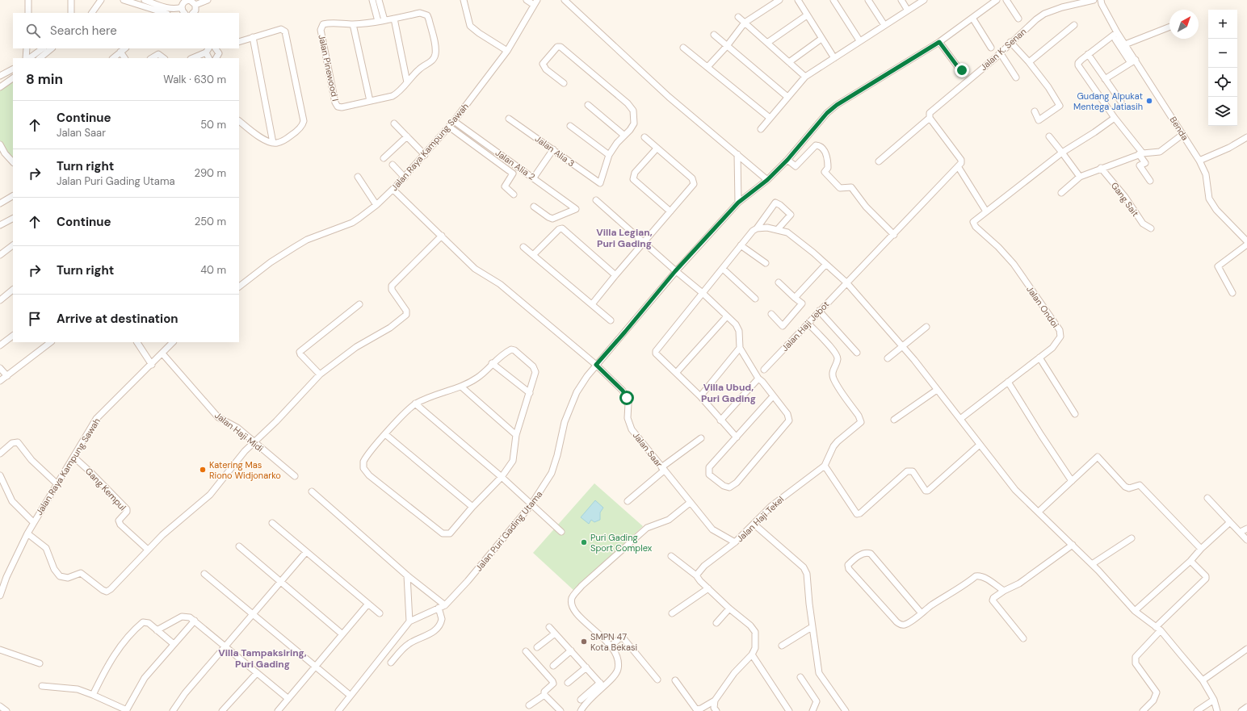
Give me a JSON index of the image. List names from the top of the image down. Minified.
{"streets":{"street":["Jalan K. Senan","Jalan Pinewood I","Benda","Jalan Raya Kampung Sawah","Jalan Alia 3","Jalan Alia 2","Gang Sait","Jalan Ondoi","Jalan Haji Jebot","Jalan Haji Midi","Jalan Saar","Gang Kempul","Jalan Haji Tekel","Jalan Puri Gading Utama"]},"crossings":[["Jalan Raya Kampung Sawah","Jalan Alia 2"],["Jalan Raya Kampung Sawah","Jalan Haji Midi"],["Jalan Raya Kampung Sawah","Jalan Saar"],["Jalan Raya Kampung Sawah","Gang Kempul"],["Jalan Haji Jebot","Jalan Haji Tekel"],["Jalan Saar","Jalan Haji Tekel"],["Jalan Saar","Jalan Puri Gading Utama"]],"districts":["Villa Legian, Puri Gading","Villa Ubud, Puri Gading","Villa Tampaksiring, Puri Gading"],"places":["Gudang Alpukat Mentega Jatiasih","Katering Mas Riono Widjonarko","Puri Gading Sport Complex","SMPN 47 Kota Bekasi"],"north":"top right","page":{"map_buttons":["+","−"],"search":"Search here","heading":["8 min","Walk · 630 m"],"list":[["Continue","Jalan Saar","50 m"],["Turn right","Jalan Puri Gading Utama","290 m"],["Continue","250 m"],["Turn right","40 m"],"Arrive at destination"]}}
